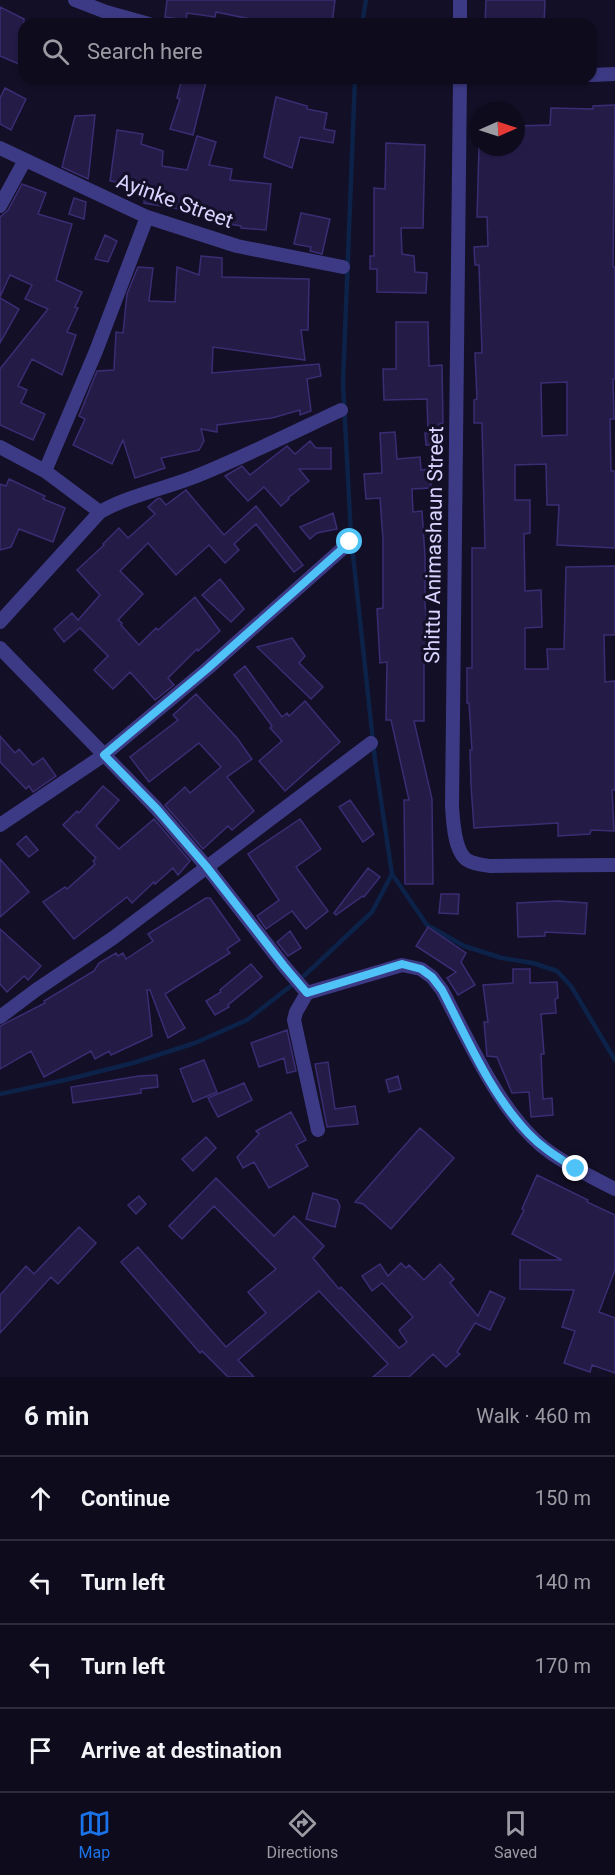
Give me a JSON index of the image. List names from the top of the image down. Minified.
{"streets":{"street":["Ayinke Street","Shittu Animashaun Street"]},"north":"right","page":{"search":"Search here","heading":["6 min","Walk · 460 m"],"list":[["Continue","150 m"],["Turn left","140 m"],["Turn left","170 m"],"Arrive at destination"],"nav":["Map","Directions","Saved"]}}
